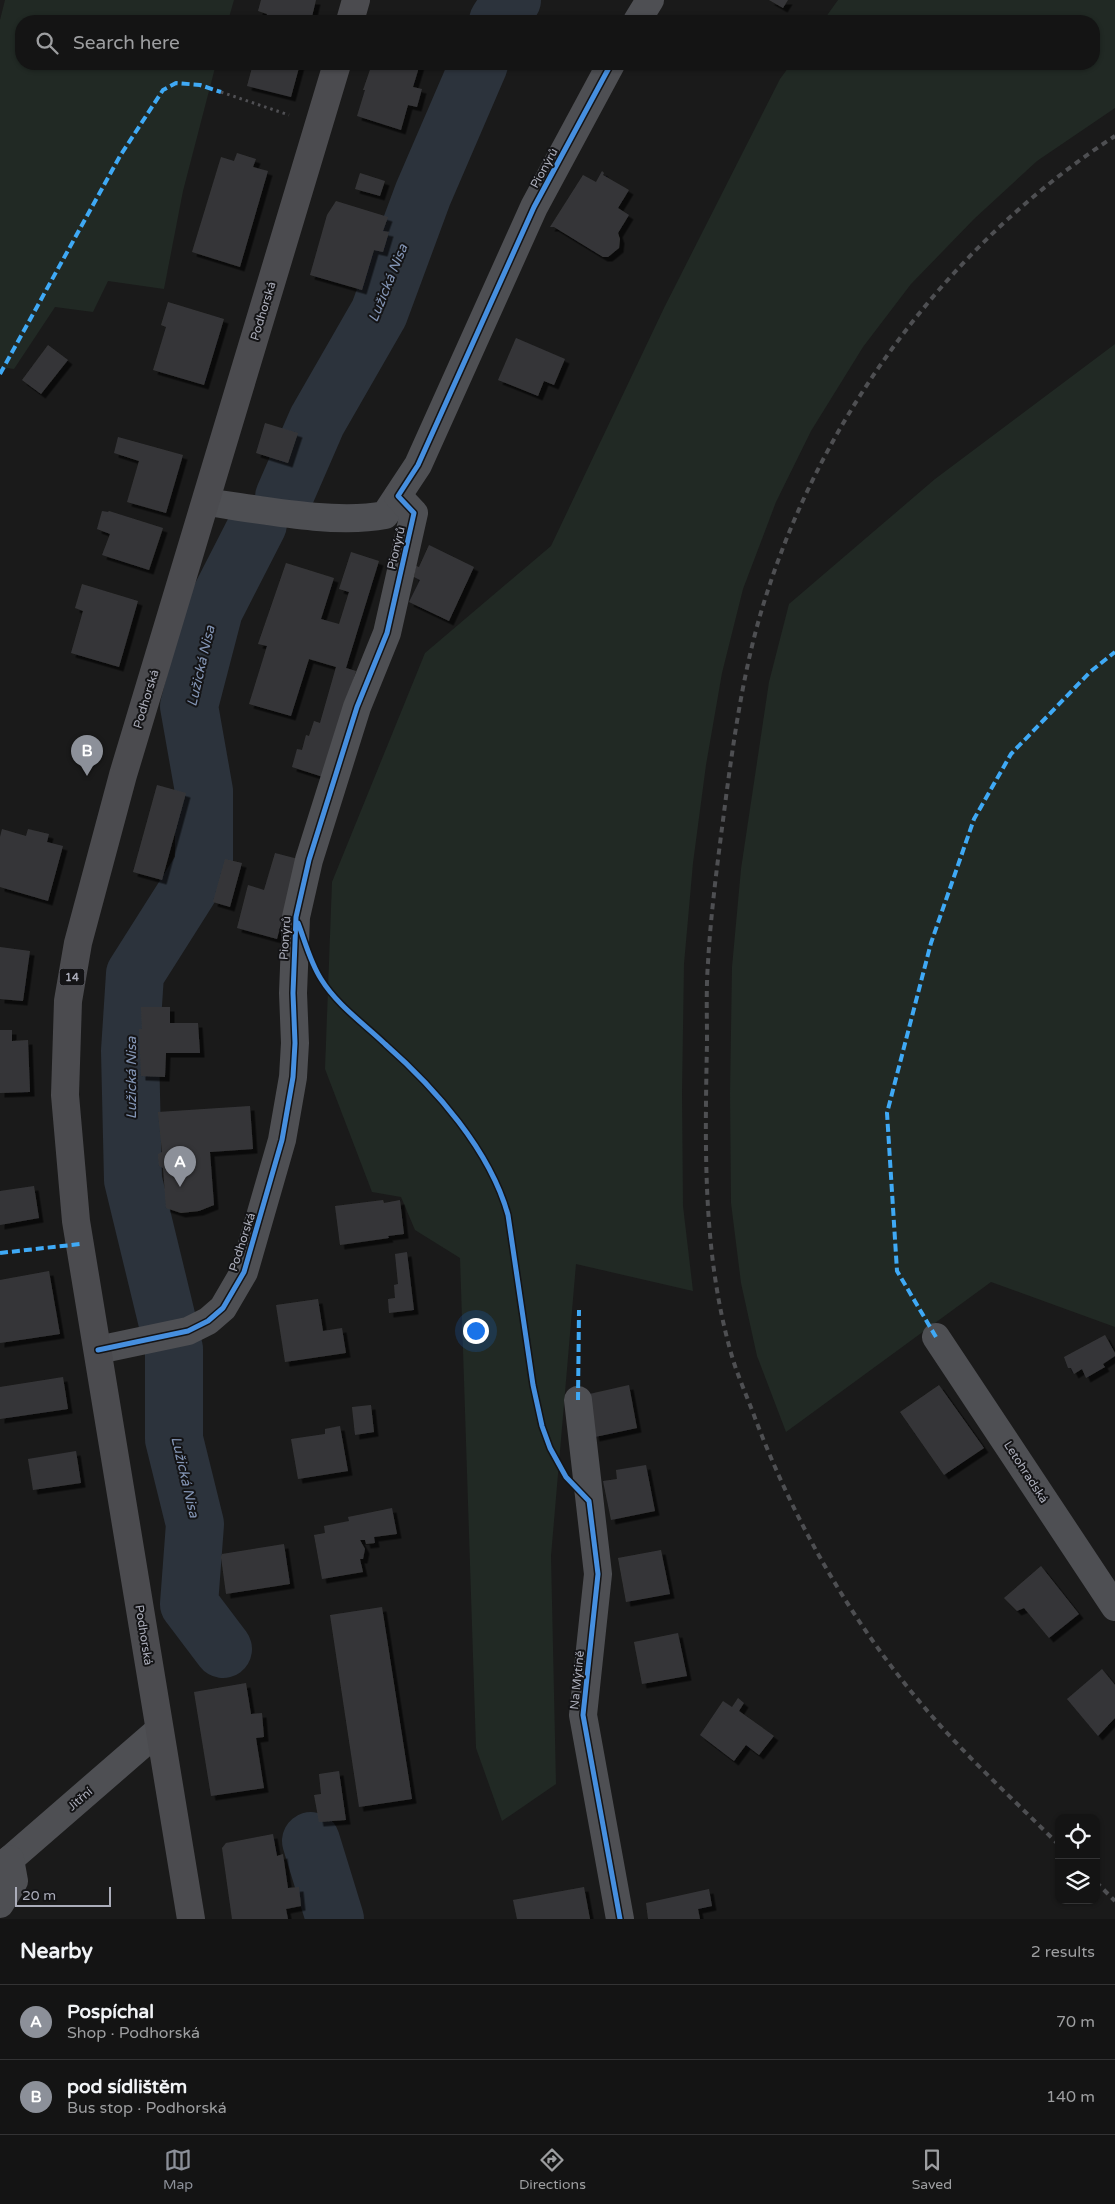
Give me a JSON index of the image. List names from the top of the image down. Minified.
{"streets":{"main road":["Podhorská","14"],"street":["Pionýrů","Letohradská","Na Mýtině","Jitřní"]},"crossings":[["Pionýrů","Podhorská"],["Podhorská","Jitřní"]],"water":["Lužická Nisa"],"scale_bar":"20 m","page":{"search":"Search here","pins":["B","A"],"scale":"20 m","heading":["Nearby","2 results"],"list":[{"mark":"A","name":"Pospíchal","note":"Shop · Podhorská","value":"70 m"},{"mark":"B","name":"pod sídlištěm","note":"Bus stop · Podhorská","value":"140 m"}],"nav":["Map","Directions","Saved"]}}
